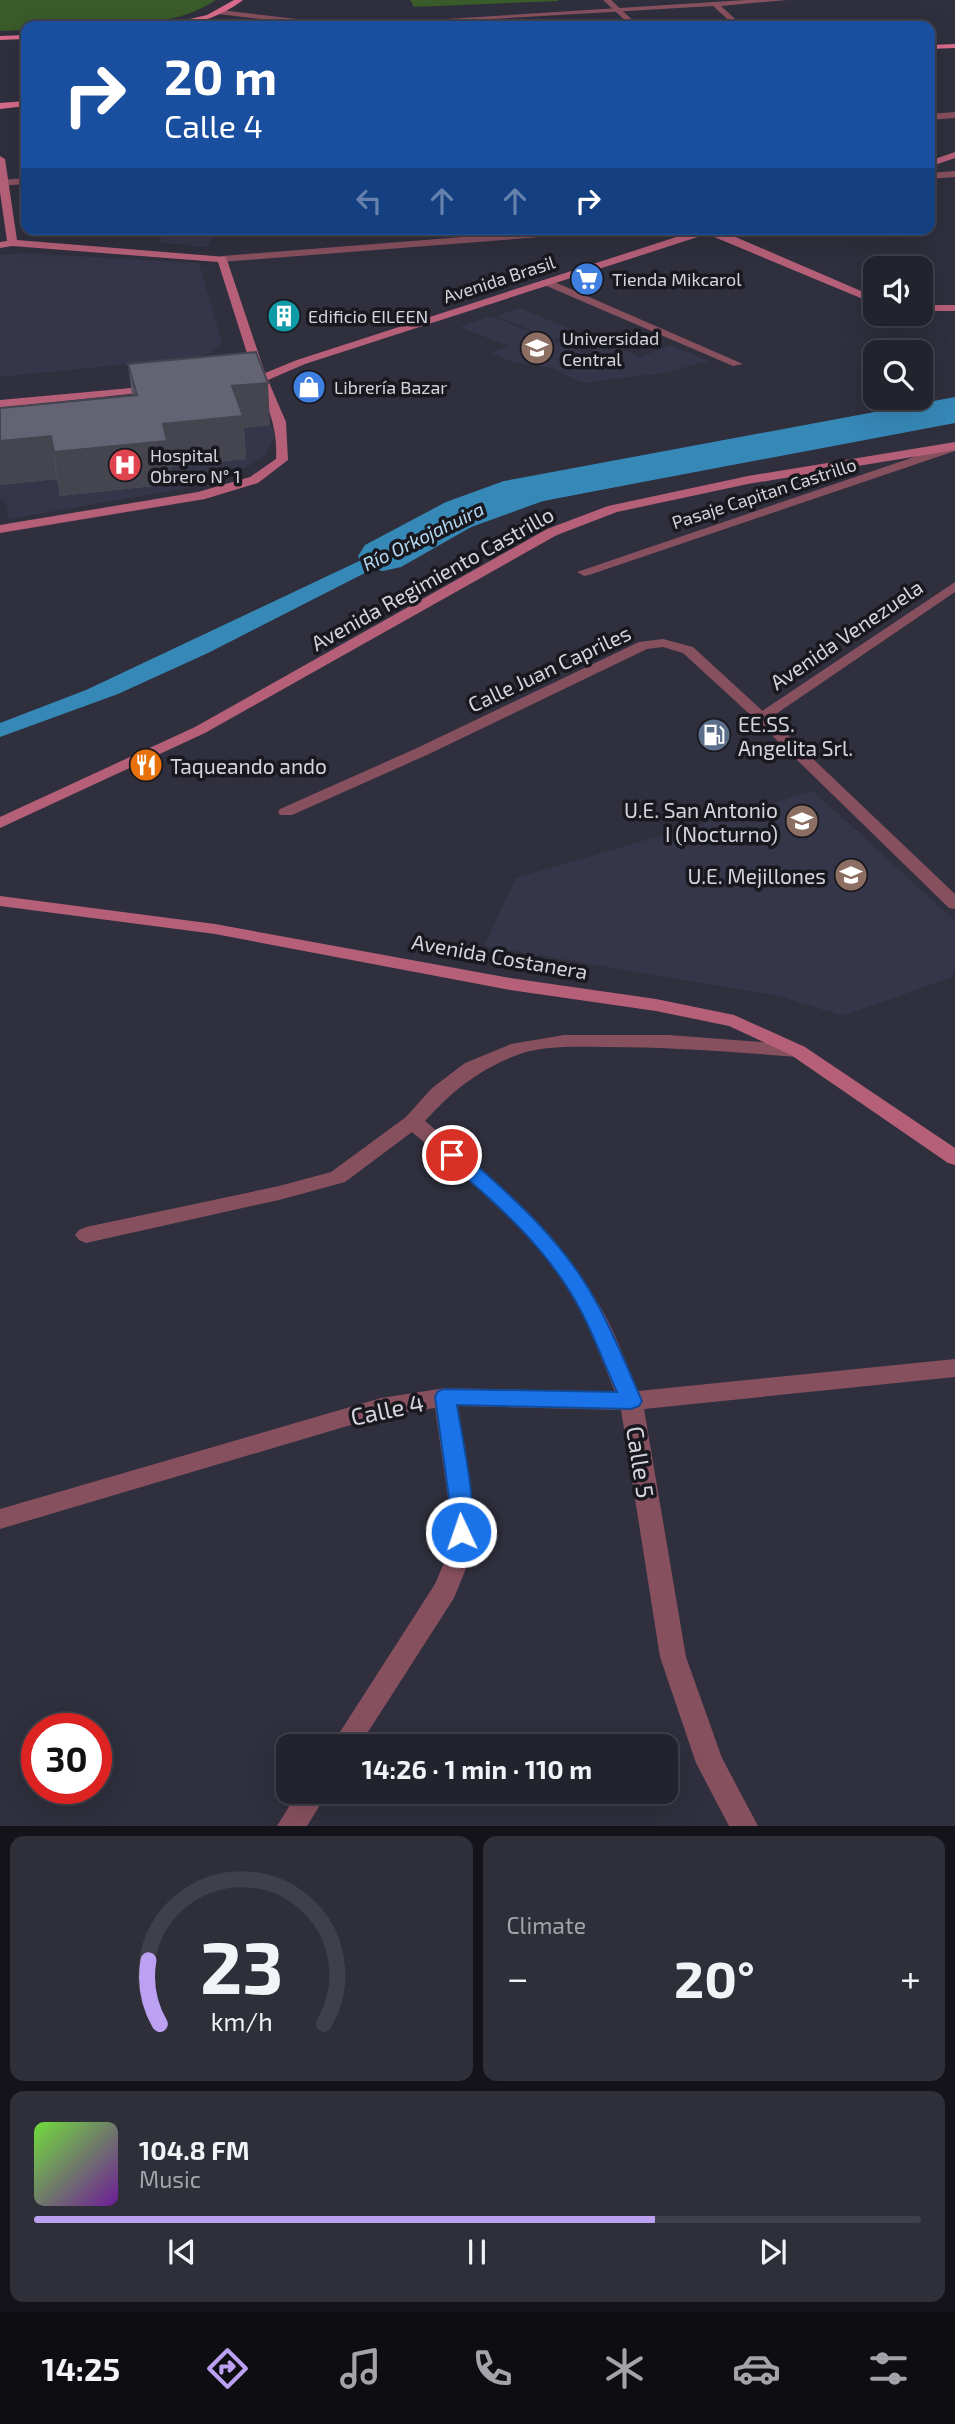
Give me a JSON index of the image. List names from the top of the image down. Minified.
{"streets":{"main road":["Avenida Brasil","Avenida Regimiento Castrillo","Avenida Costanera"],"street":["Pasaje Capitan Castrillo","Avenida Venezuela","Calle Juan Capriles","Calle 4","Calle 5"]},"crossings":[["Pasaje Capitan Castrillo","Avenida Regimiento Castrillo"],["Avenida Venezuela","Calle Juan Capriles"],["Calle 4","Calle 5"]],"water":["Río Orkojahuira"],"places":{"supermarket":["Tienda Mikcarol"],"building":["Edificio EILEEN"],"school or university":["Universidad Central","U.E. San Antonio I (Nocturno)","U.E. Mejillones"],"shop":["Librería Bazar"],"hospital":["Hospital Obrero N° 1"],"fuel station":["EE.SS. Angelita Srl."],"restaurant":["Taqueando ando"]},"page":{"turn":["20 m","Calle 4"],"limit":"30","trip":"14:26 · 1 min · 110 m","tile":"Climate","heat":["−","20°","+"],"song":["104.8 FM","Music"],"tabs":"14:25","gauge":["23","km/h"]}}
